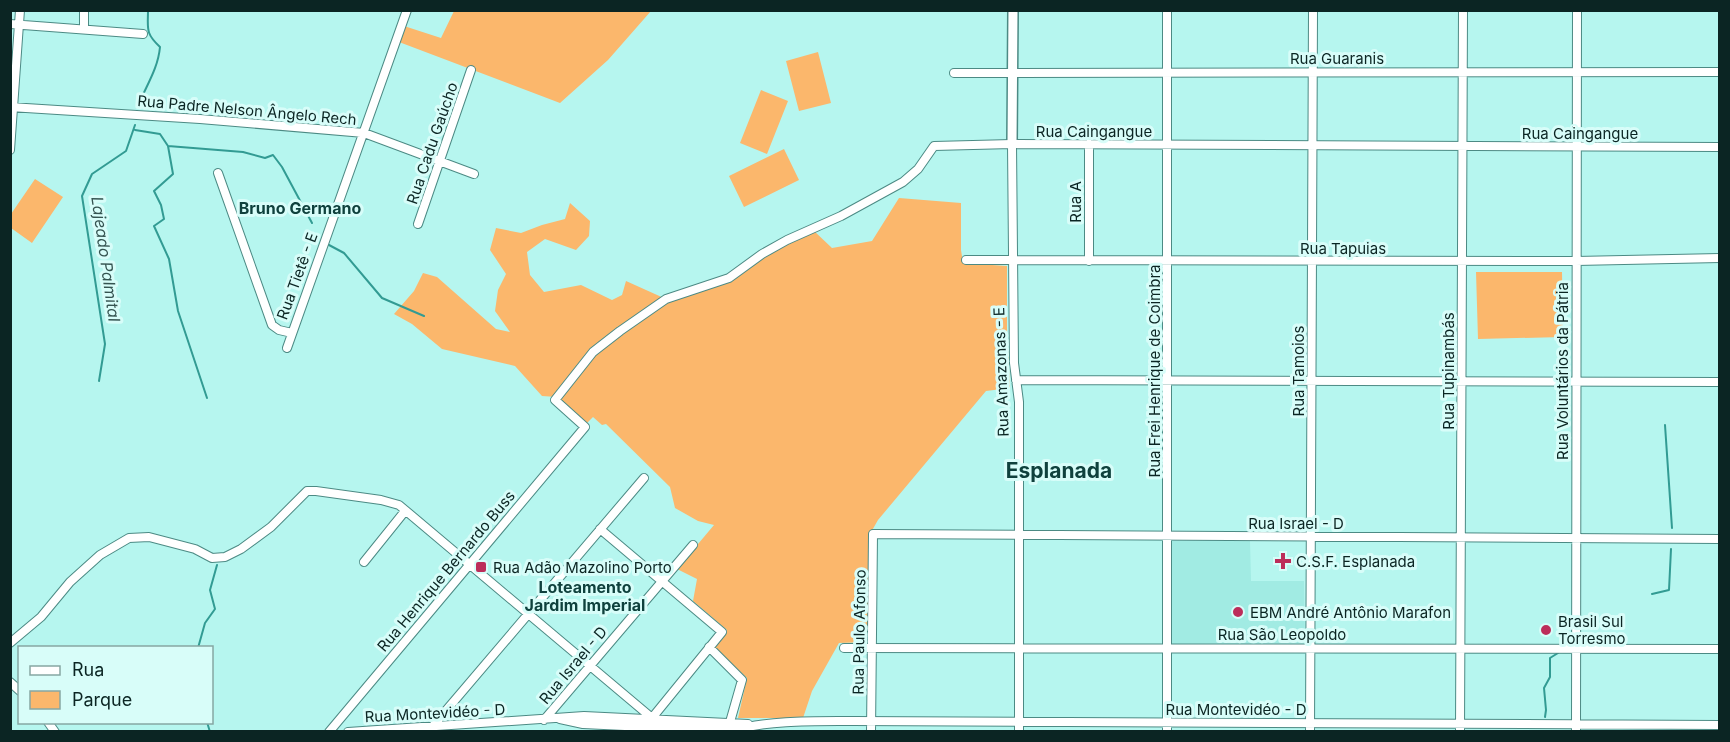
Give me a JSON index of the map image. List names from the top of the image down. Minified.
{"streets":{"street":["Rua Guaranis","Rua Padre Nelson Ângelo Rech","Rua Caingangue","Rua Cadu Gaúcho","Rua A","Rua Tapuias","Rua Tietê - E","Rua Frei Henrique de Coimbra","Rua Tamoios","Rua Tupinambás","Rua Voluntários da Pátria","Rua Amazonas - E","Rua Israel - D","Rua Henrique Bernardo Buss","Rua Paulo Afonso","Rua São Leopoldo","Rua Montevidéo - D"]},"crossings":[["Rua Guaranis","Rua Frei Henrique de Coimbra"],["Rua Guaranis","Rua Tamoios"],["Rua Guaranis","Rua Tupinambás"],["Rua Guaranis","Rua Voluntários da Pátria"],["Rua Guaranis","Rua Amazonas - E"],["Rua Padre Nelson Ângelo Rech","Rua Cadu Gaúcho"],["Rua Padre Nelson Ângelo Rech","Rua Tietê - E"],["Rua Caingangue","Rua A"],["Rua Caingangue","Rua Frei Henrique de Coimbra"],["Rua Caingangue","Rua Tamoios"],["Rua Caingangue","Rua Tupinambás"],["Rua Caingangue","Rua Voluntários da Pátria"],["Rua Caingangue","Rua Amazonas - E"],["Rua Caingangue","Rua Henrique Bernardo Buss"],["Rua A","Rua Tapuias"],["Rua Tapuias","Rua Frei Henrique de Coimbra"],["Rua Tapuias","Rua Tamoios"],["Rua Tapuias","Rua Tupinambás"],["Rua Tapuias","Rua Voluntários da Pátria"],["Rua Tapuias","Rua Amazonas - E"],["Rua Frei Henrique de Coimbra","Rua Israel - D"],["Rua Frei Henrique de Coimbra","Rua São Leopoldo"],["Rua Frei Henrique de Coimbra","Rua Montevidéo - D"],["Rua Tamoios","Rua Israel - D"],["Rua Tamoios","Rua São Leopoldo"],["Rua Tamoios","Rua Montevidéo - D"],["Rua Tupinambás","Rua Israel - D"],["Rua Tupinambás","Rua São Leopoldo"],["Rua Tupinambás","Rua Montevidéo - D"],["Rua Voluntários da Pátria","Rua Israel - D"],["Rua Voluntários da Pátria","Rua São Leopoldo"],["Rua Voluntários da Pátria","Rua Montevidéo - D"],["Rua Amazonas - E","Rua Israel - D"],["Rua Amazonas - E","Rua São Leopoldo"],["Rua Amazonas - E","Rua Montevidéo - D"],["Rua Israel - D","Rua Paulo Afonso"],["Rua Israel - D","Rua Montevidéo - D"],["Rua Paulo Afonso","Rua São Leopoldo"],["Rua Paulo Afonso","Rua Montevidéo - D"]],"districts":["Bruno Germano","Esplanada","Loteamento Jardim Imperial"],"water":["Lajeado Palmital"],"places":{"health":["C.S.F. Esplanada"],"transit":["Rua Adão Mazolino Porto"],"other":["EBM André Antônio Marafon","Brasil Sul Torresmo"]},"legend":["Rua","Parque"]}
